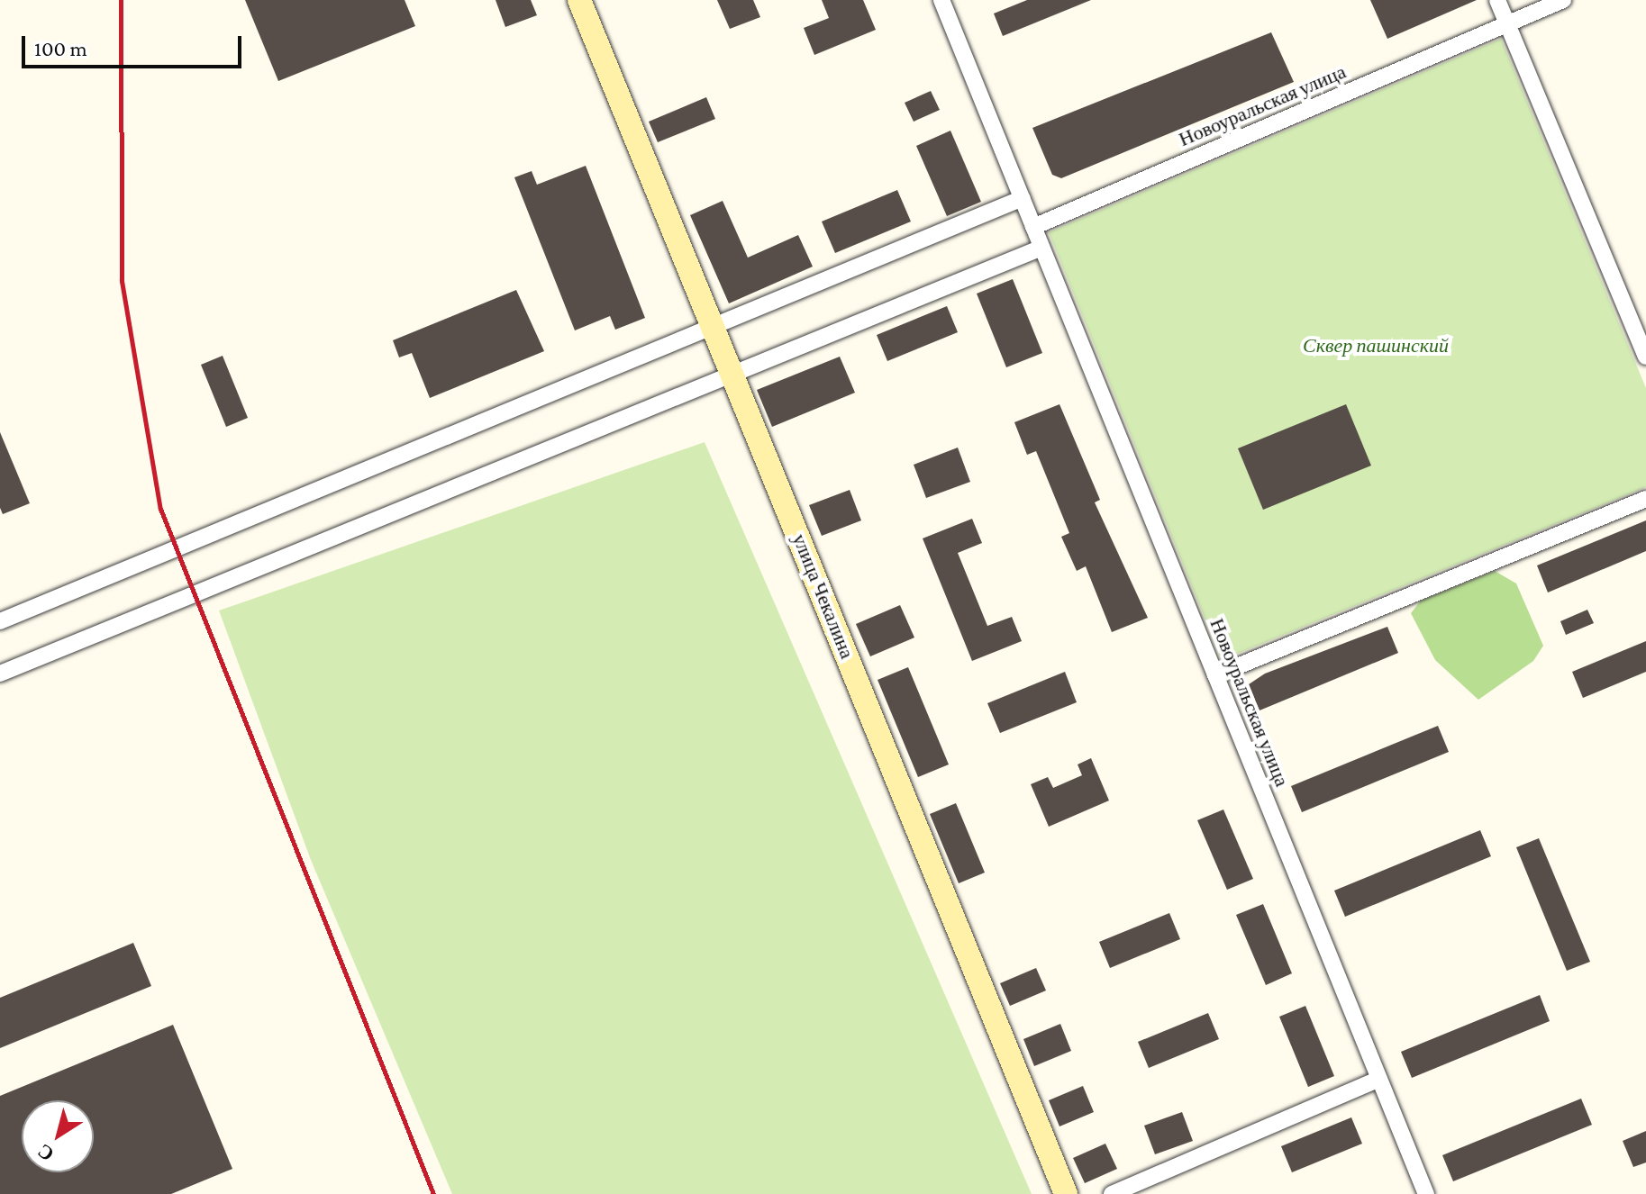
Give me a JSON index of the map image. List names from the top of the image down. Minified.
{"streets":{"main road":["улица Чекалина"],"street":["Новоуральская улица"]},"parks":["Сквер пашинский"],"scale_bar":"100 m","north":"bottom left"}
